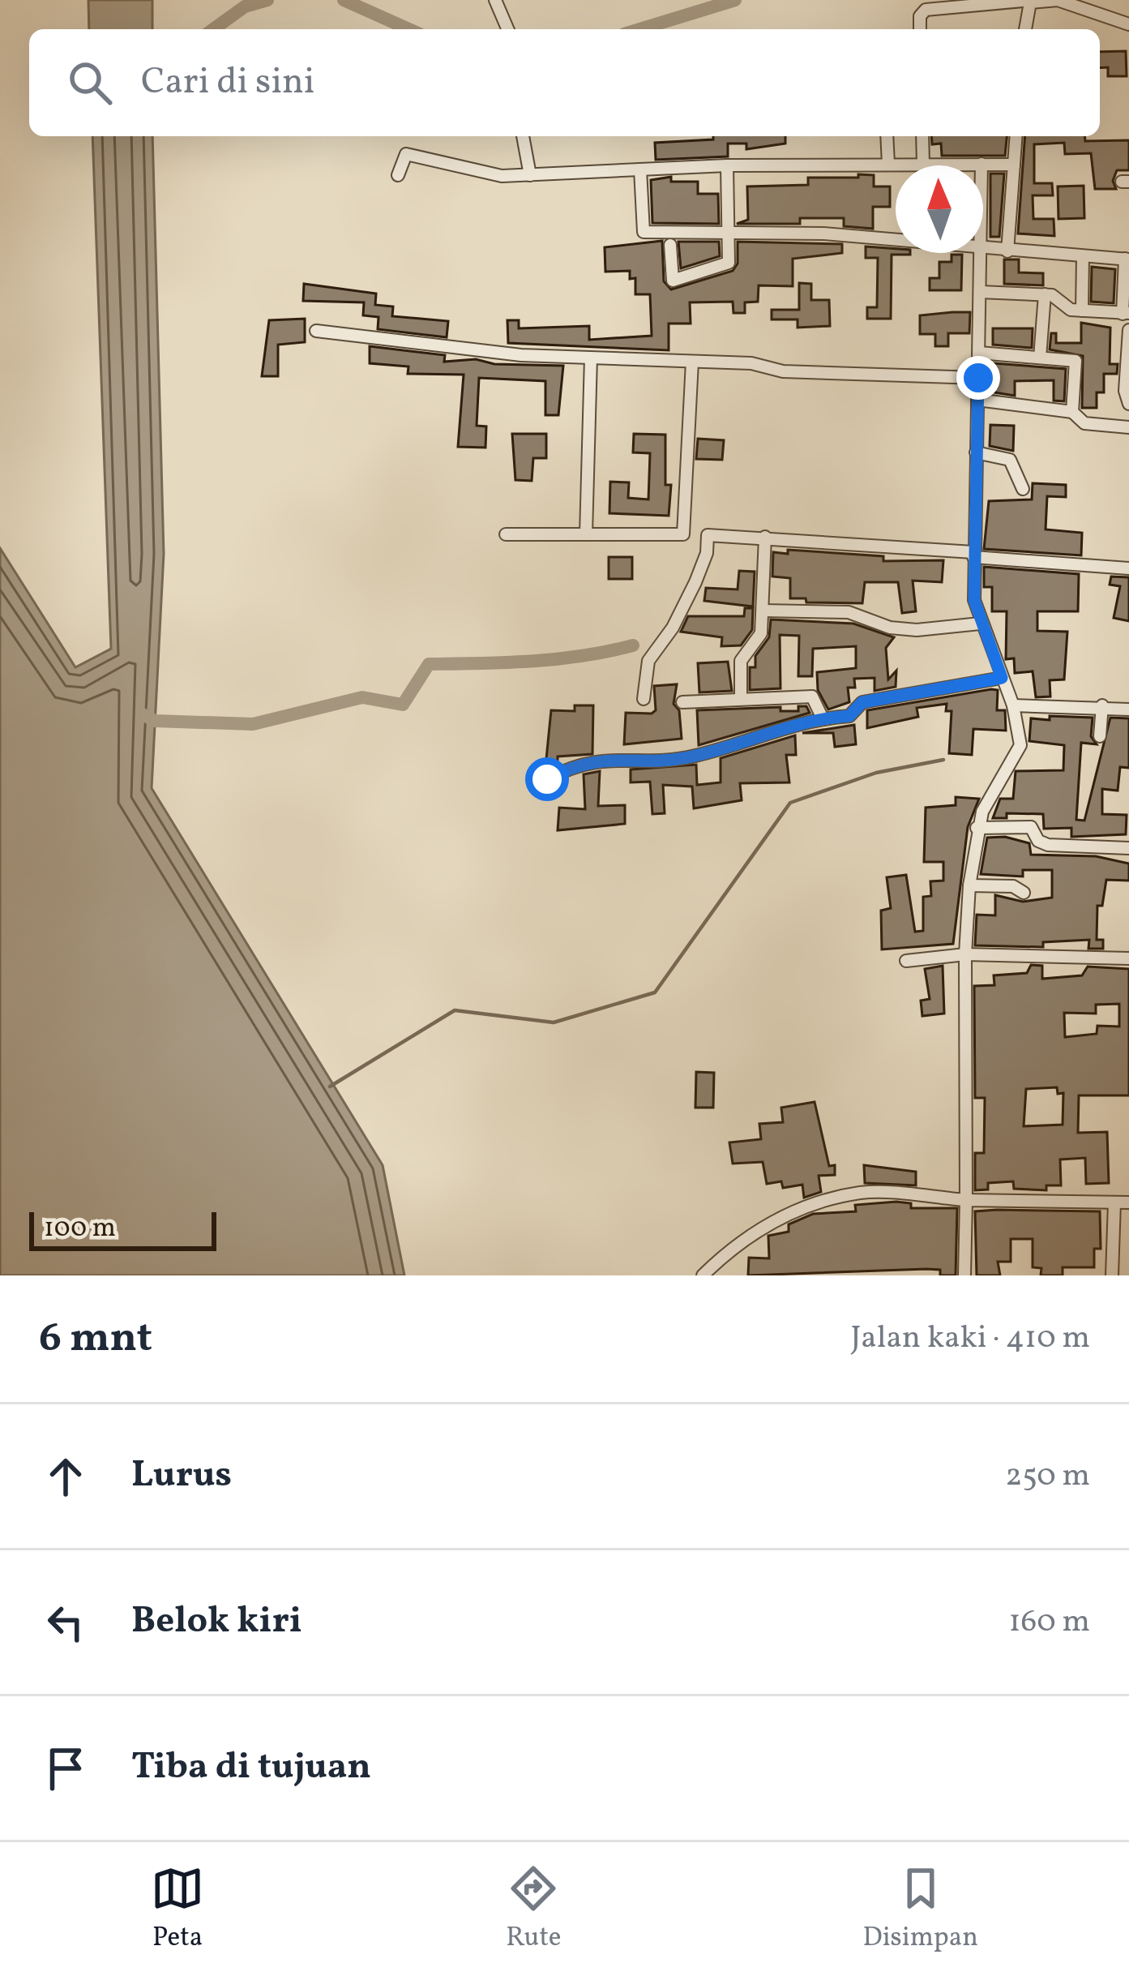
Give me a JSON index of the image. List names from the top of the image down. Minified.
{"scale_bar":"100 m","north":"top","page":{"search":"Cari di sini","scale":"100 m","heading":["6 mnt","Jalan kaki · 410 m"],"list":[["Lurus","250 m"],["Belok kiri","160 m"],"Tiba di tujuan"],"nav":["Peta","Rute","Disimpan"]}}
